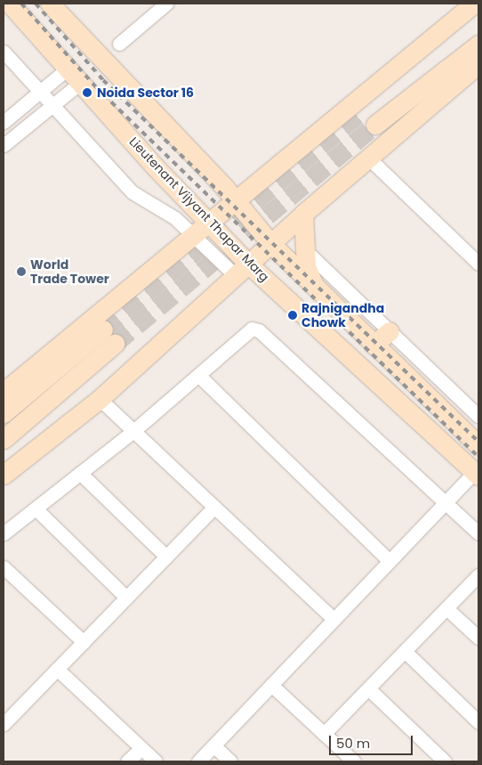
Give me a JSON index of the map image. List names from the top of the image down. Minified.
{"streets":{"main road":["Lieutenant Vijyant Thapar Marg"]},"places":["Noida Sector 16","World Trade Tower","Rajnigandha Chowk"],"scale_bar":"50 m"}
